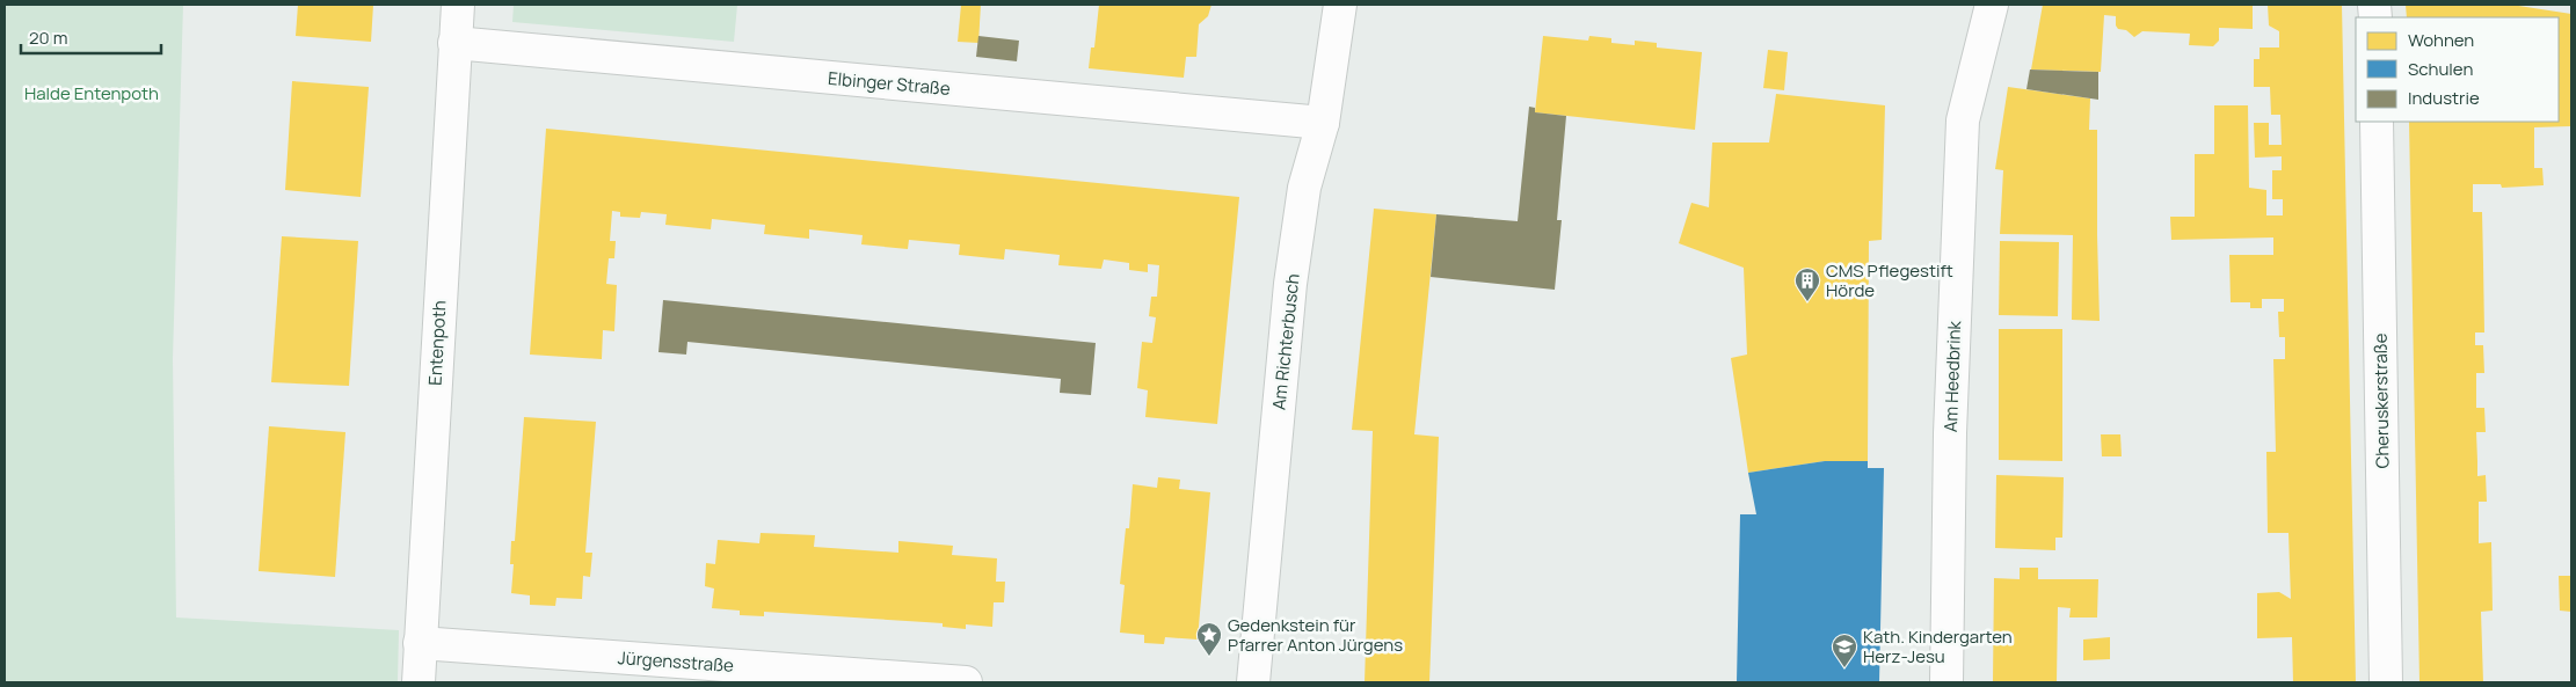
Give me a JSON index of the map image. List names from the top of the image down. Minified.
{"streets":{"street":["Elbinger Straße","Am Richterbusch","Entenpoth","Am Heedbrink","Cheruskerstraße","Jürgensstraße"]},"crossings":[["Elbinger Straße","Am Richterbusch"],["Elbinger Straße","Entenpoth"],["Entenpoth","Jürgensstraße"]],"parks":["Halde Entenpoth"],"places":{"building":["CMS Pflegestift Hörde"],"place":["Gedenkstein für Pfarrer Anton Jürgens"],"school or university":["Kath. Kindergarten Herz-Jesu"]},"legend":["Wohnen","Schulen","Industrie"],"scale_bar":"20 m"}
